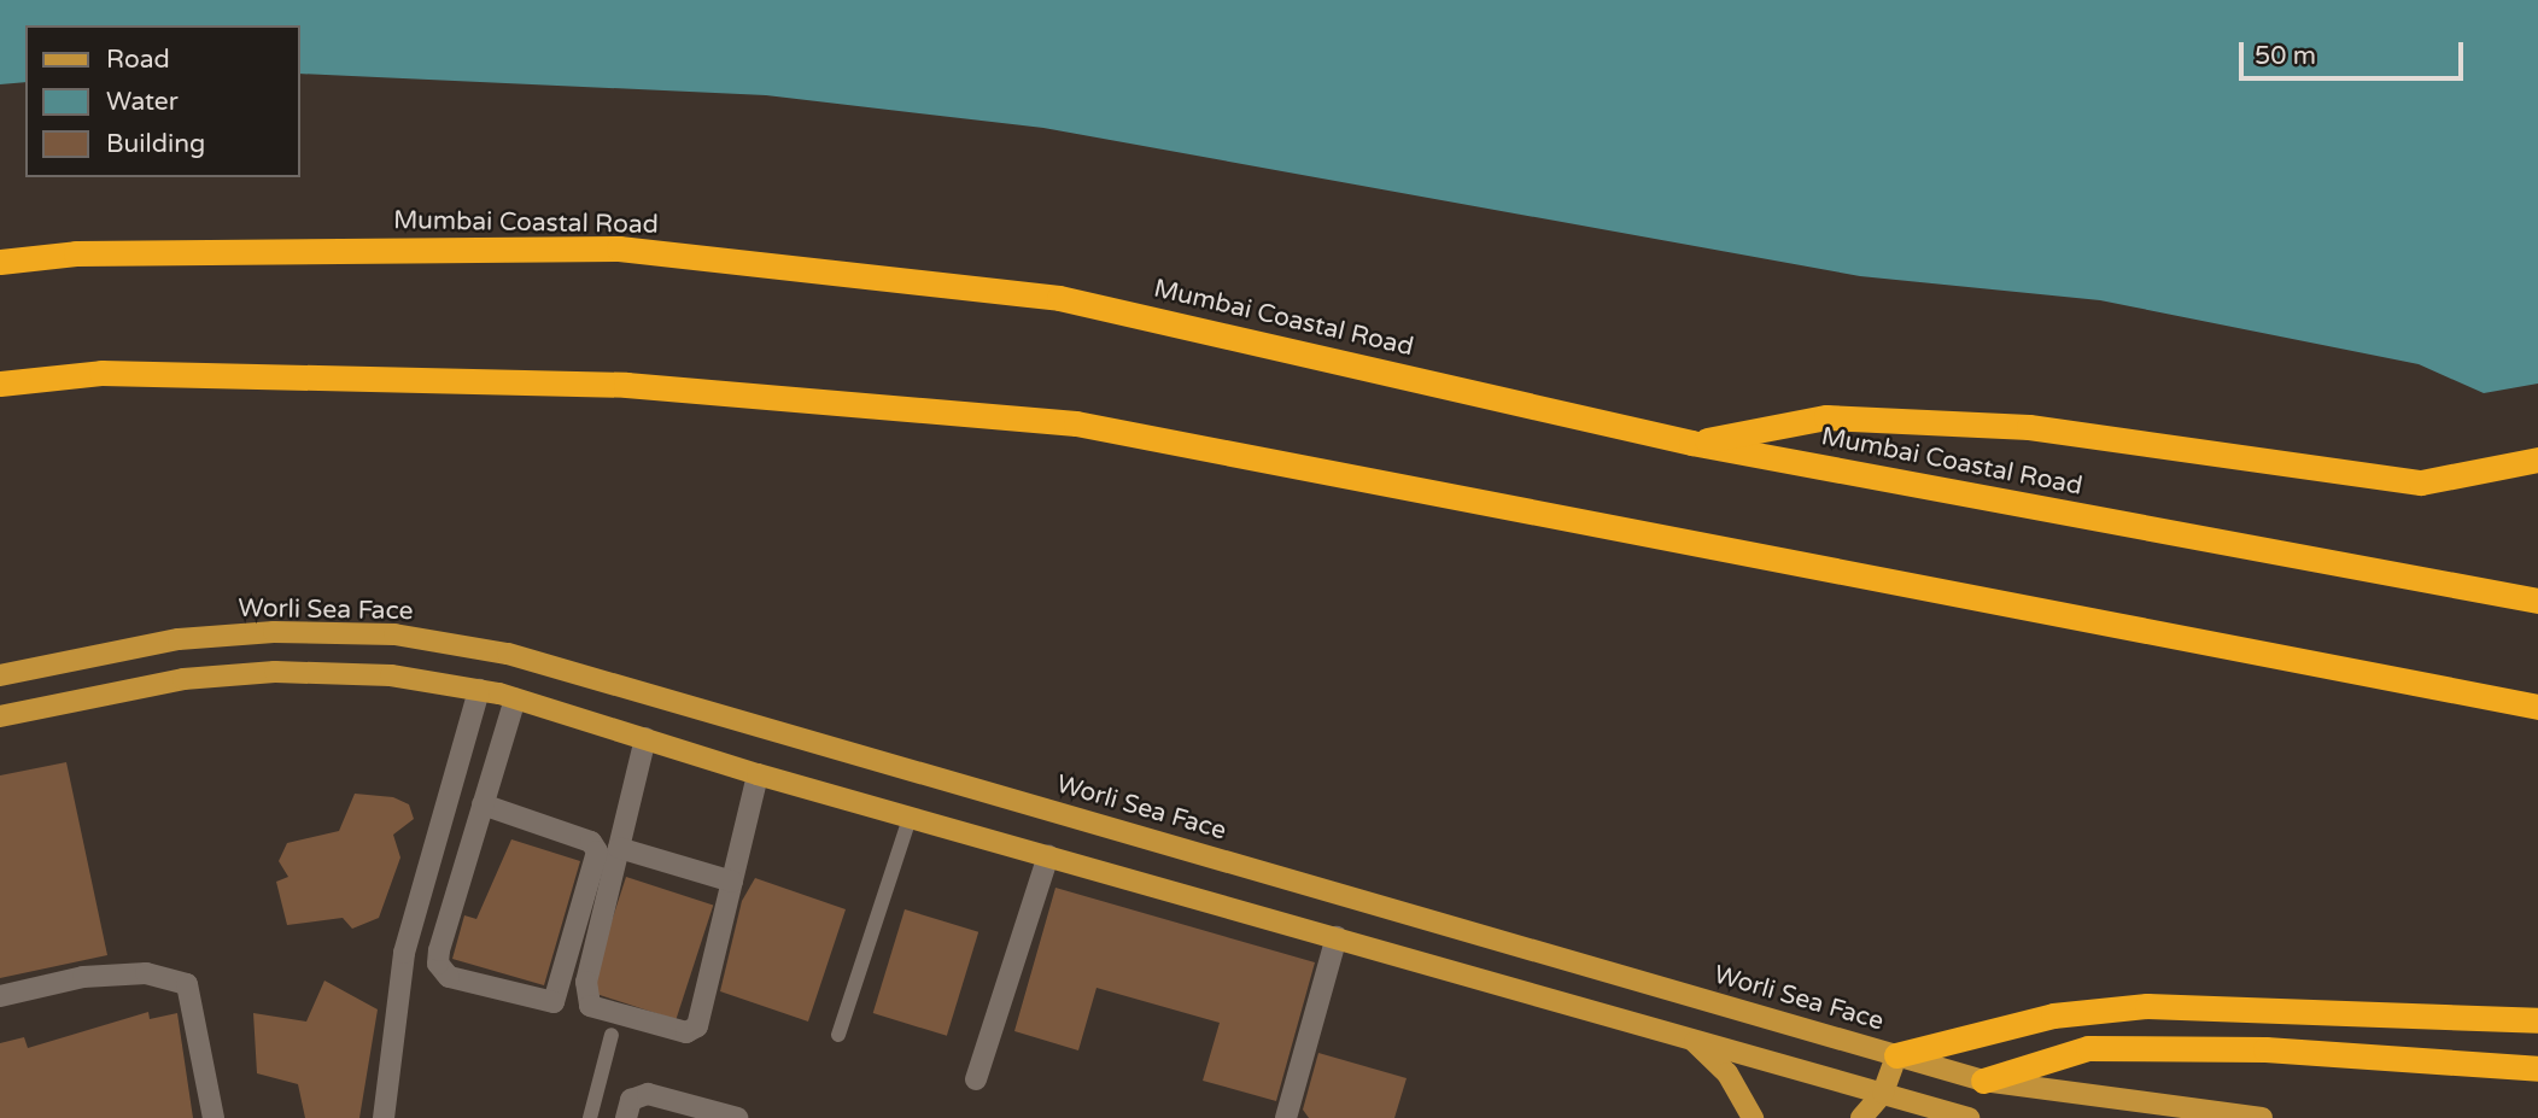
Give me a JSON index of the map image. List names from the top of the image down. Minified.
{"streets":{"highway":["Mumbai Coastal Road"],"main road":["Worli Sea Face"]},"legend":["Road","Water","Building"],"scale_bar":"50 m"}
